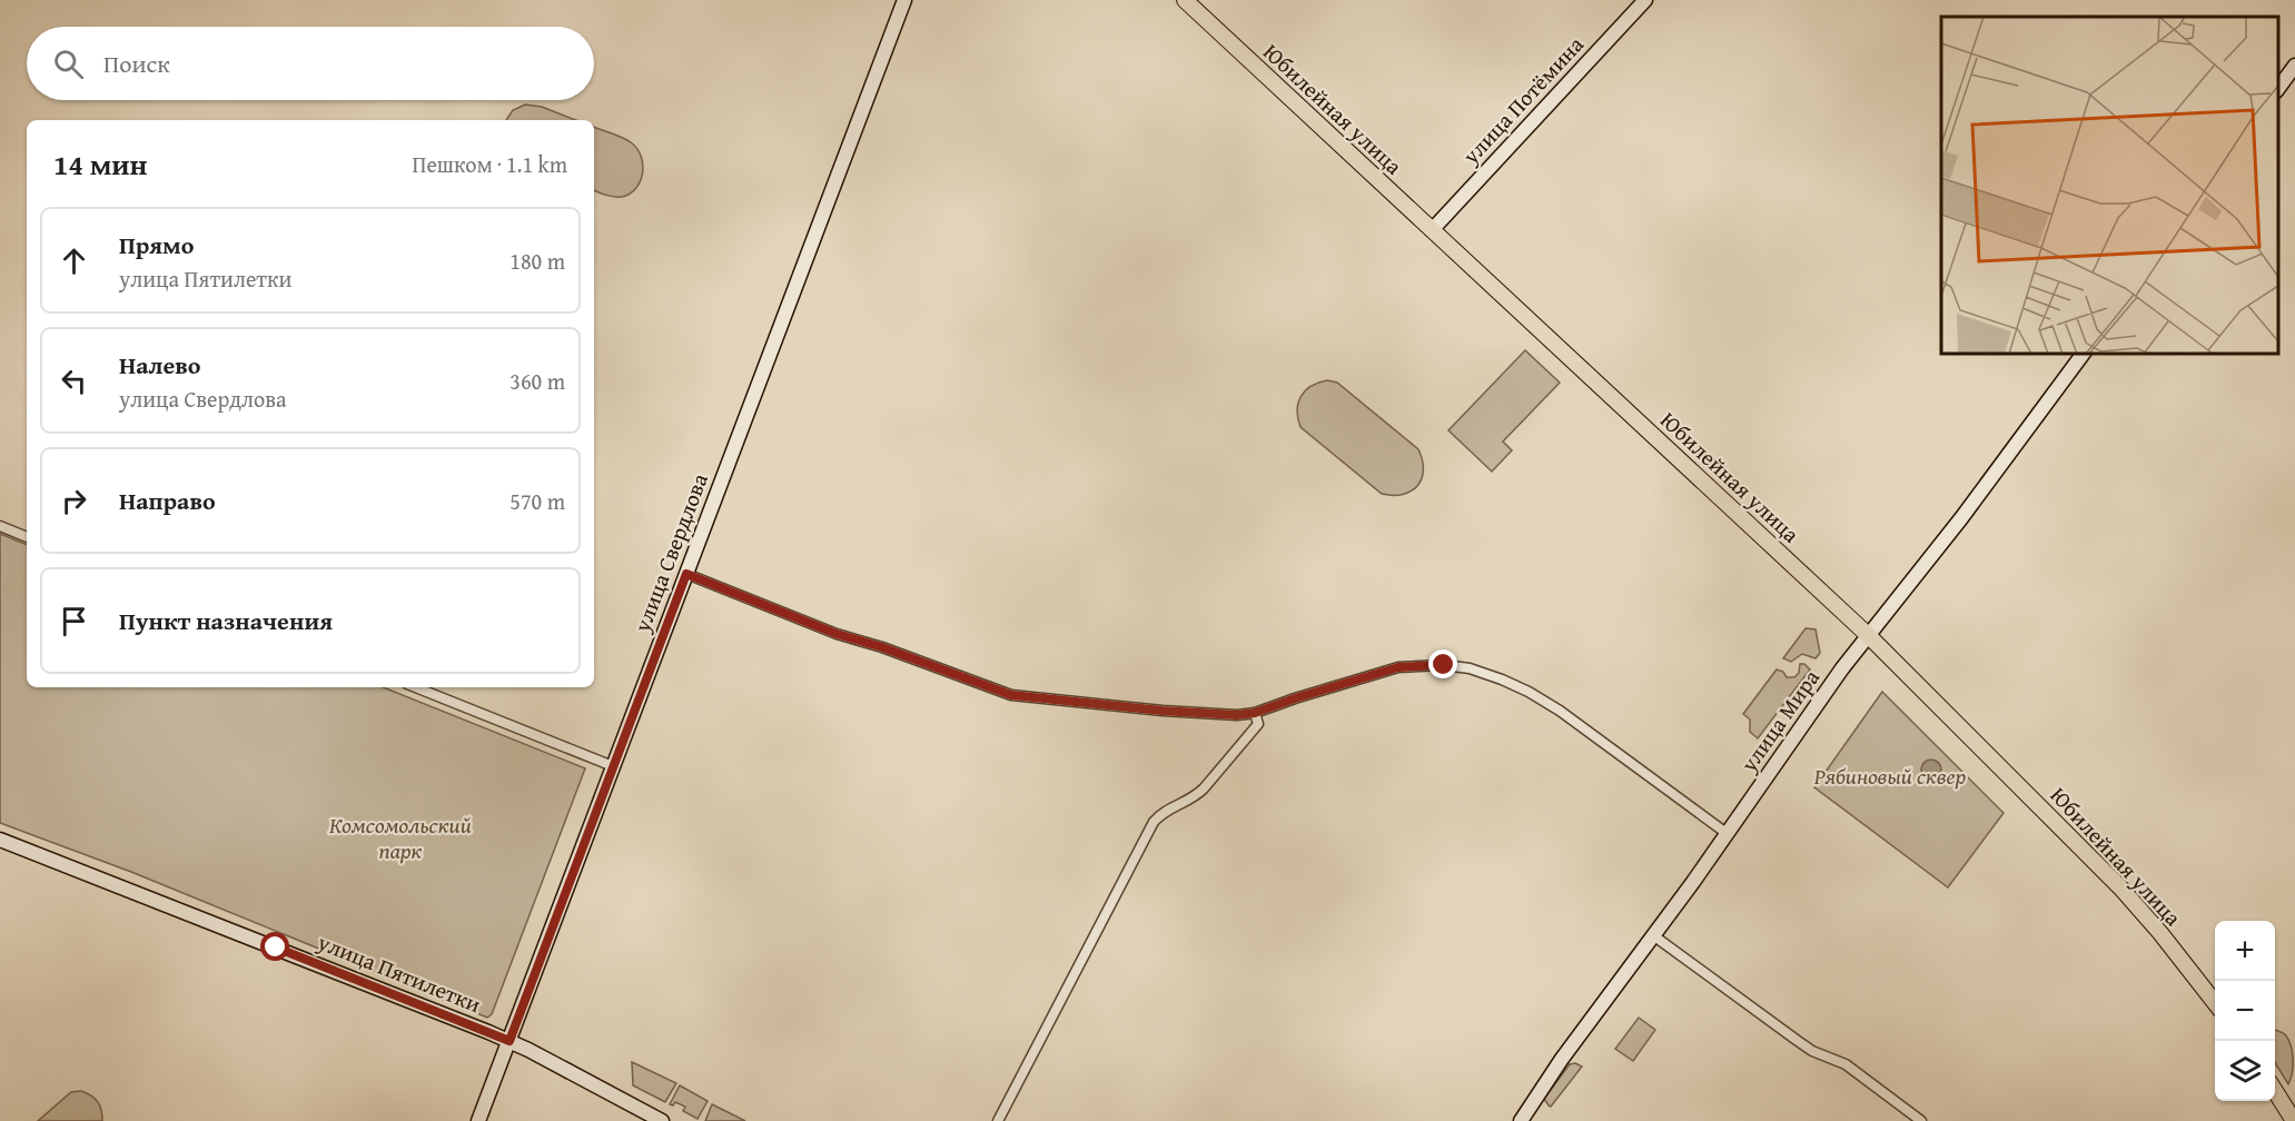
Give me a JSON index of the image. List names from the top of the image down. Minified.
{"streets":{"main road":["улица Потёмина","Юбилейная улица","улица Свердлова","улица Мира","улица Пятилетки"]},"crossings":[["улица Потёмина","Юбилейная улица"],["Юбилейная улица","улица Мира"],["улица Свердлова","улица Пятилетки"]],"parks":["Рябиновый сквер","Комсомольский парк"],"page":{"search":"Поиск","heading":["14 мин","Пешком · 1.1 km"],"list":[["Прямо","улица Пятилетки","180 m"],["Налево","улица Свердлова","360 m"],["Направо","570 m"],"Пункт назначения"],"map_buttons":["+","−"]}}
